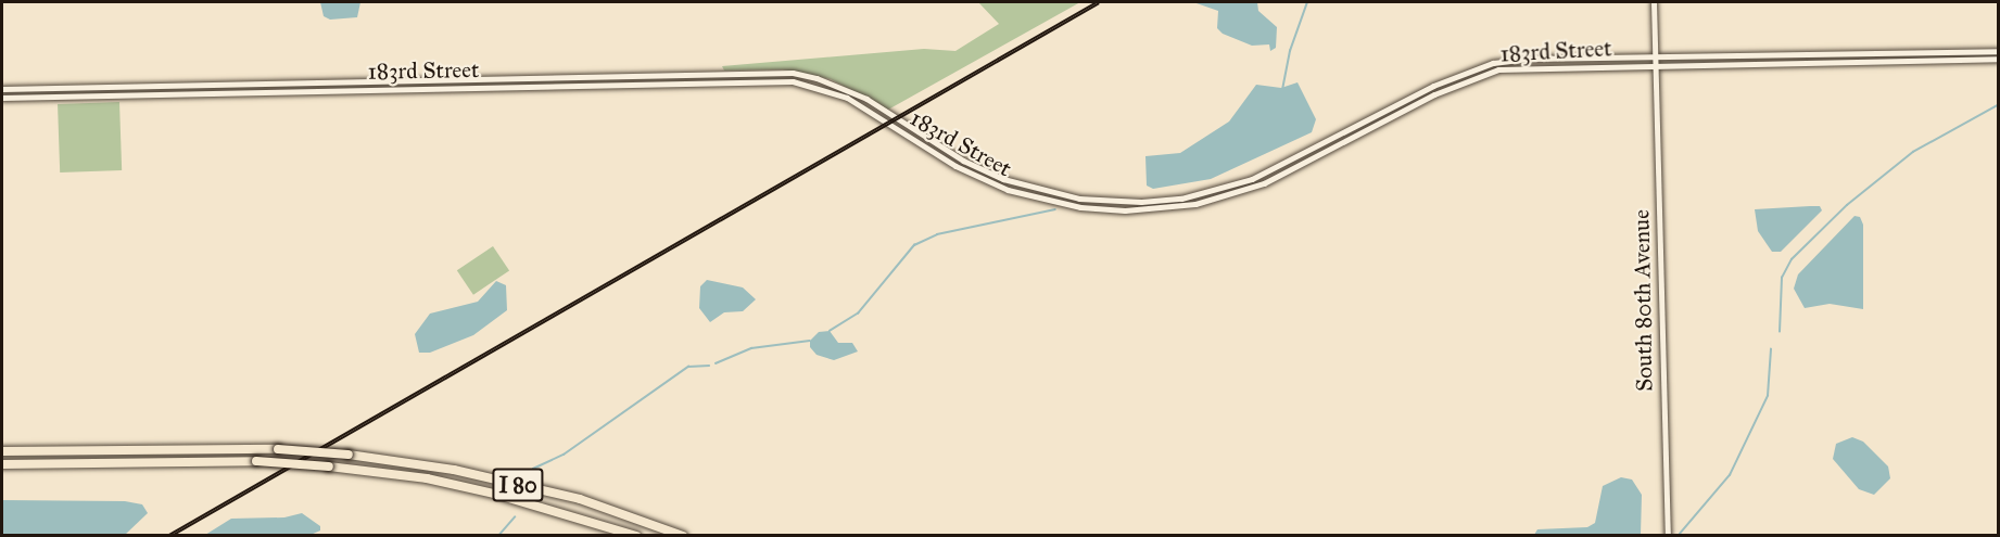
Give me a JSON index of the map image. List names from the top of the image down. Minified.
{"streets":{"highway":["I 80"],"street":["183rd Street","South 80th Avenue"]},"crossings":[["183rd Street","South 80th Avenue"]]}
